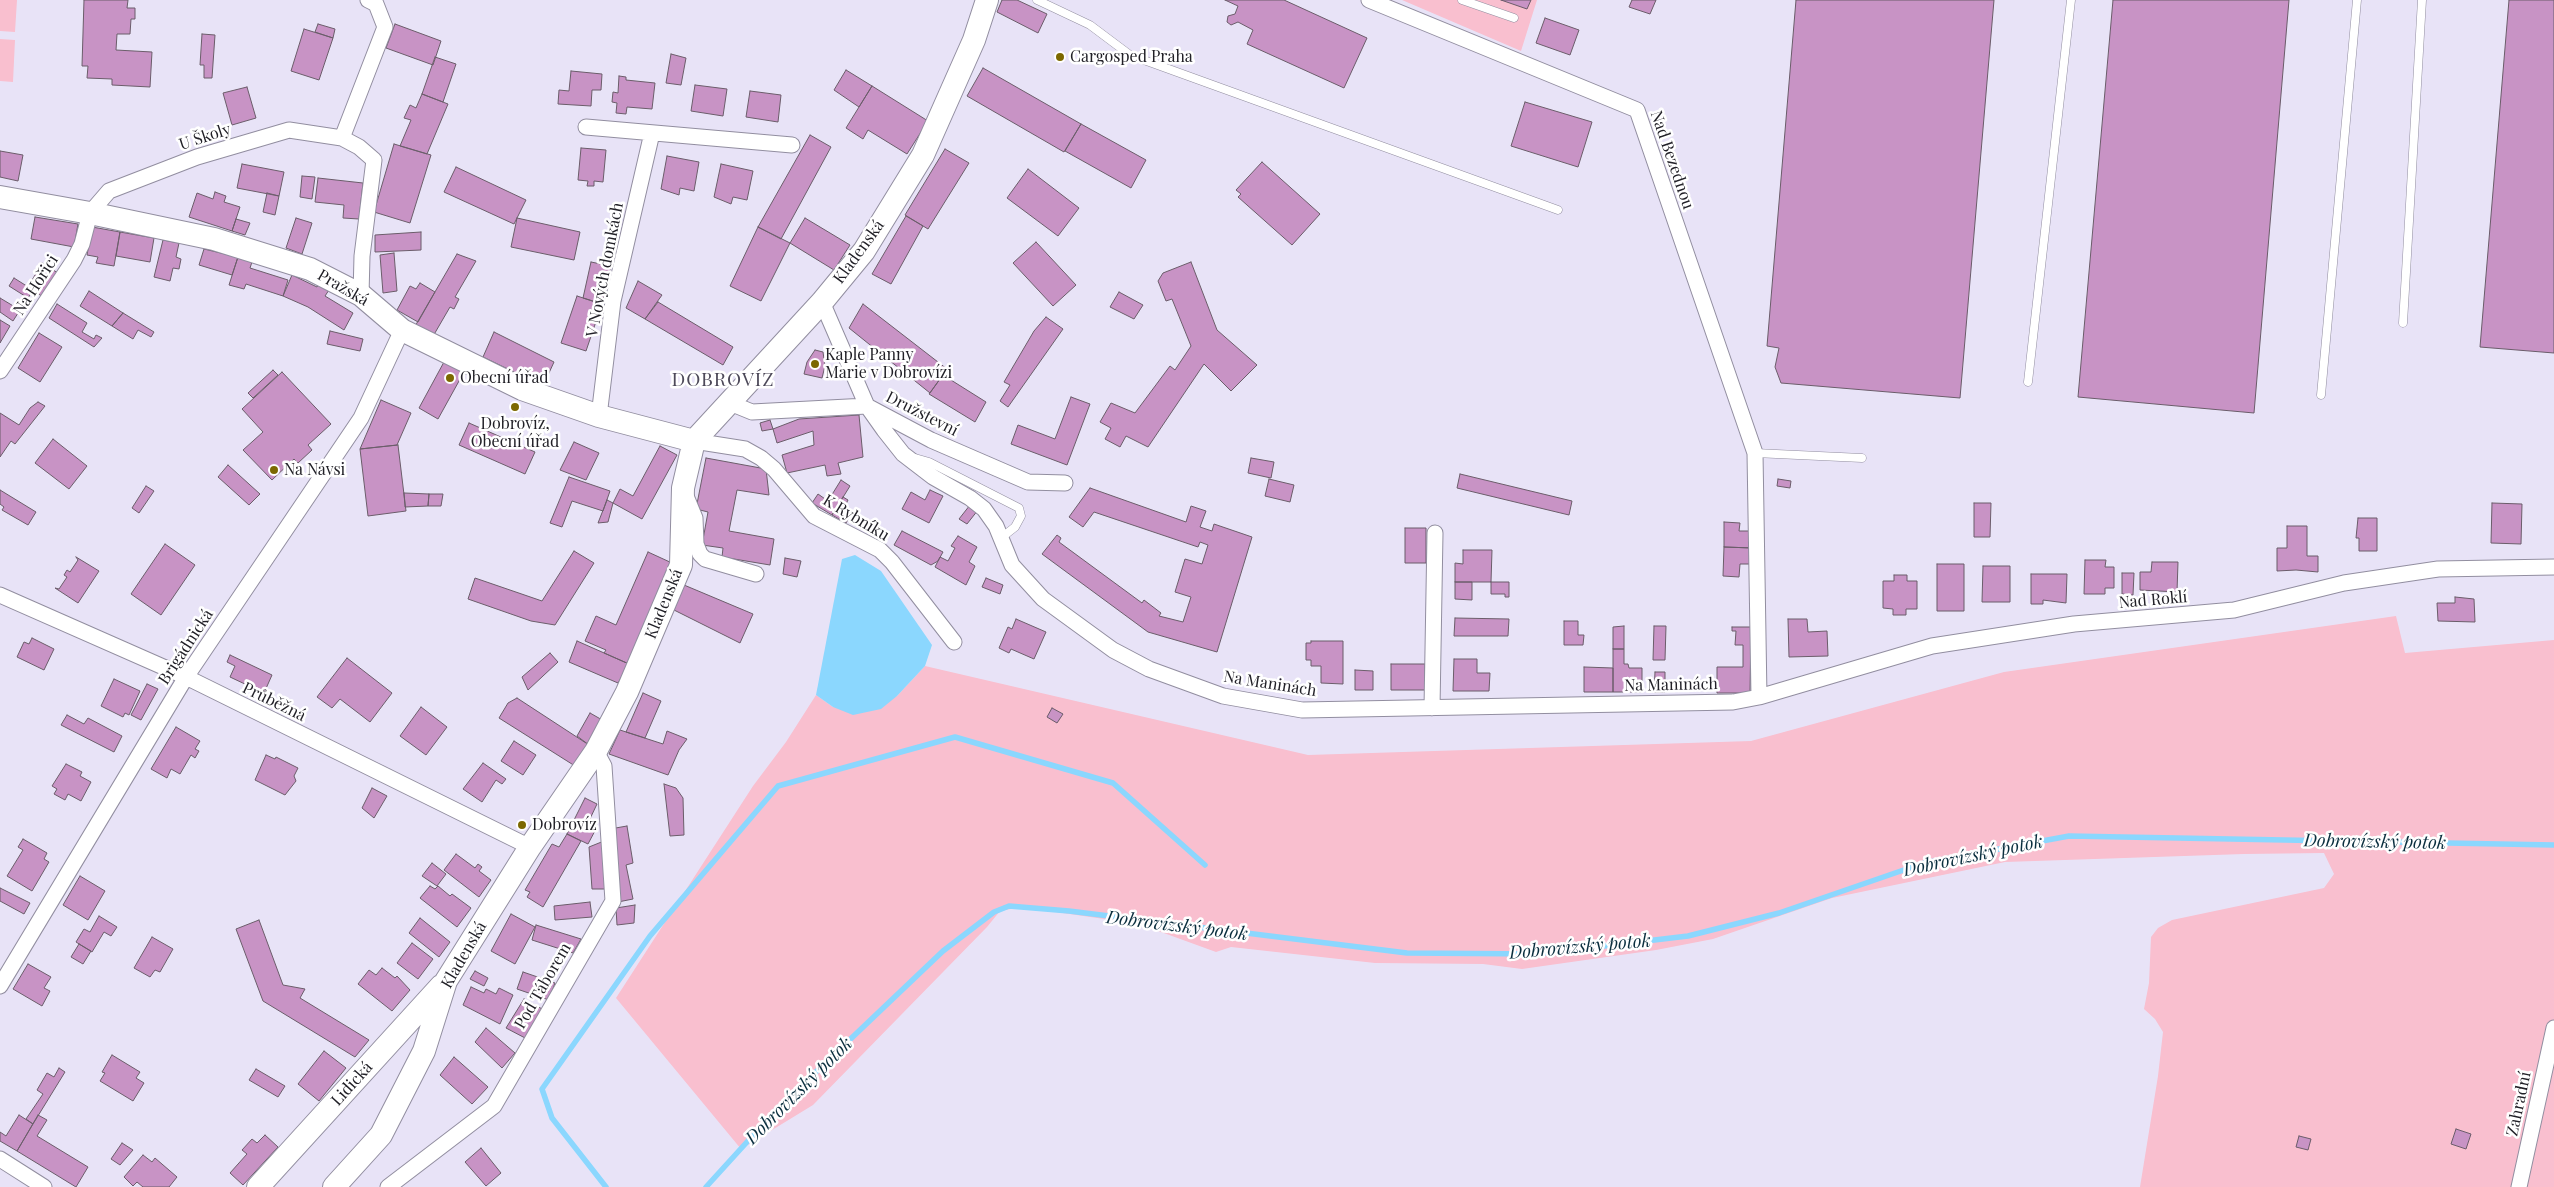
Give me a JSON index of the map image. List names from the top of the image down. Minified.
{"streets":{"street":["U Školy","Nad Bezednou","Kladenská","V Nových domkách","Na Hořici","Pražská","Družstevní","K Rybníku","Nad Roklí","Brigádnická","Na Maninách","Průběžná","Pod Táborem","Lidická","Zahradní"]},"crossings":[["U Školy","Na Hořici"],["U Školy","Pražská"],["Nad Bezednou","Nad Roklí"],["Nad Bezednou","Na Maninách"],["Kladenská","Pražská"],["Kladenská","Družstevní"],["Kladenská","K Rybníku"],["Kladenská","Na Maninách"],["Kladenská","Průběžná"],["Kladenská","Pod Táborem"],["Kladenská","Lidická"],["V Nových domkách","Pražská"],["Na Hořici","Pražská"],["Pražská","K Rybníku"],["Pražská","Brigádnická"],["Družstevní","Na Maninách"],["Nad Roklí","Na Maninách"],["Brigádnická","Průběžná"]],"districts":["DOBROVÍZ"],"water":["Dobrovízský potok"],"places":["Cargosped Praha","Kaple Panny Marie v Dobrovízi","Obecní úřad","Dobrovíz, Obecní úřad","Na Návsi","Dobrovíz"]}
